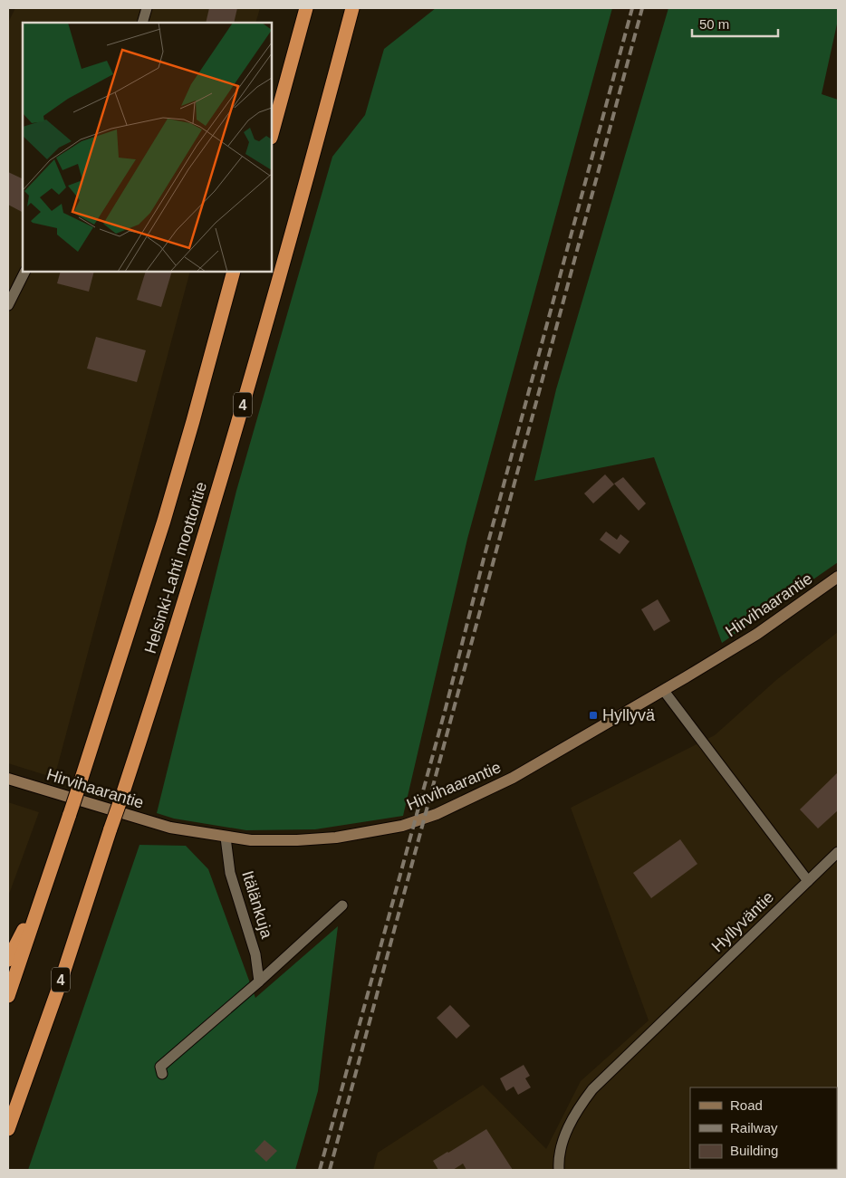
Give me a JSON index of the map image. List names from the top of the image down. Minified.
{"streets":{"highway":["4","Helsinki-Lahti moottoritie"],"street":["Hirvihaarantie","Itälänkuja","Hyllyväntie"]},"crossings":[["Hirvihaarantie","Itälänkuja"]],"places":{"transit":["Hyllyvä"]},"legend":["Road","Railway","Building"],"scale_bar":"50 m"}
